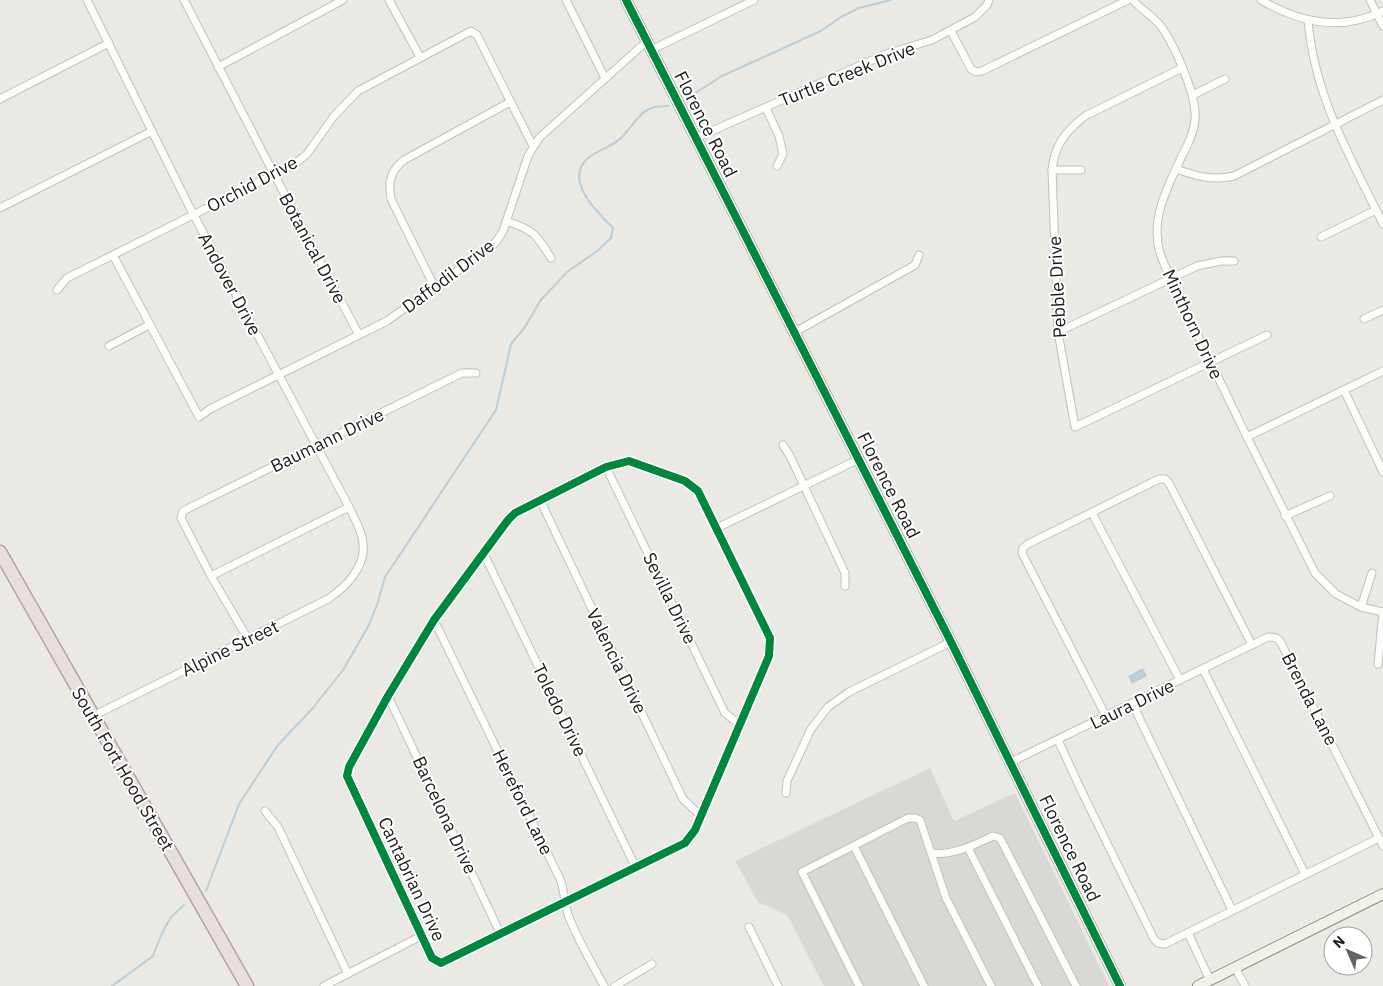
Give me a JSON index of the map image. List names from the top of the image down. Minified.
{"streets":{"highway":["South Fort Hood Street"],"street":["Turtle Creek Drive","Florence Road","Orchid Drive","Botanical Drive","Daffodil Drive","Andover Drive","Pebble Drive","Minthorn Drive","Baumann Drive","Sevilla Drive","Alpine Street","Valencia Drive","Brenda Lane","Laura Drive","Toledo Drive","Hereford Lane","Barcelona Drive","Cantabrian Drive"]},"crossings":[["Turtle Creek Drive","Florence Road"],["Florence Road","Daffodil Drive"],["Florence Road","Laura Drive"],["Orchid Drive","Botanical Drive"],["Orchid Drive","Daffodil Drive"],["Orchid Drive","Andover Drive"],["Botanical Drive","Daffodil Drive"],["Daffodil Drive","Andover Drive"],["Andover Drive","Baumann Drive"],["Andover Drive","Alpine Street"],["Pebble Drive","Minthorn Drive"],["Sevilla Drive","Cantabrian Drive"],["Alpine Street","South Fort Hood Street"],["Valencia Drive","Cantabrian Drive"],["Brenda Lane","Laura Drive"],["Toledo Drive","Cantabrian Drive"],["Hereford Lane","Cantabrian Drive"],["Barcelona Drive","Cantabrian Drive"]],"north":"top left"}
